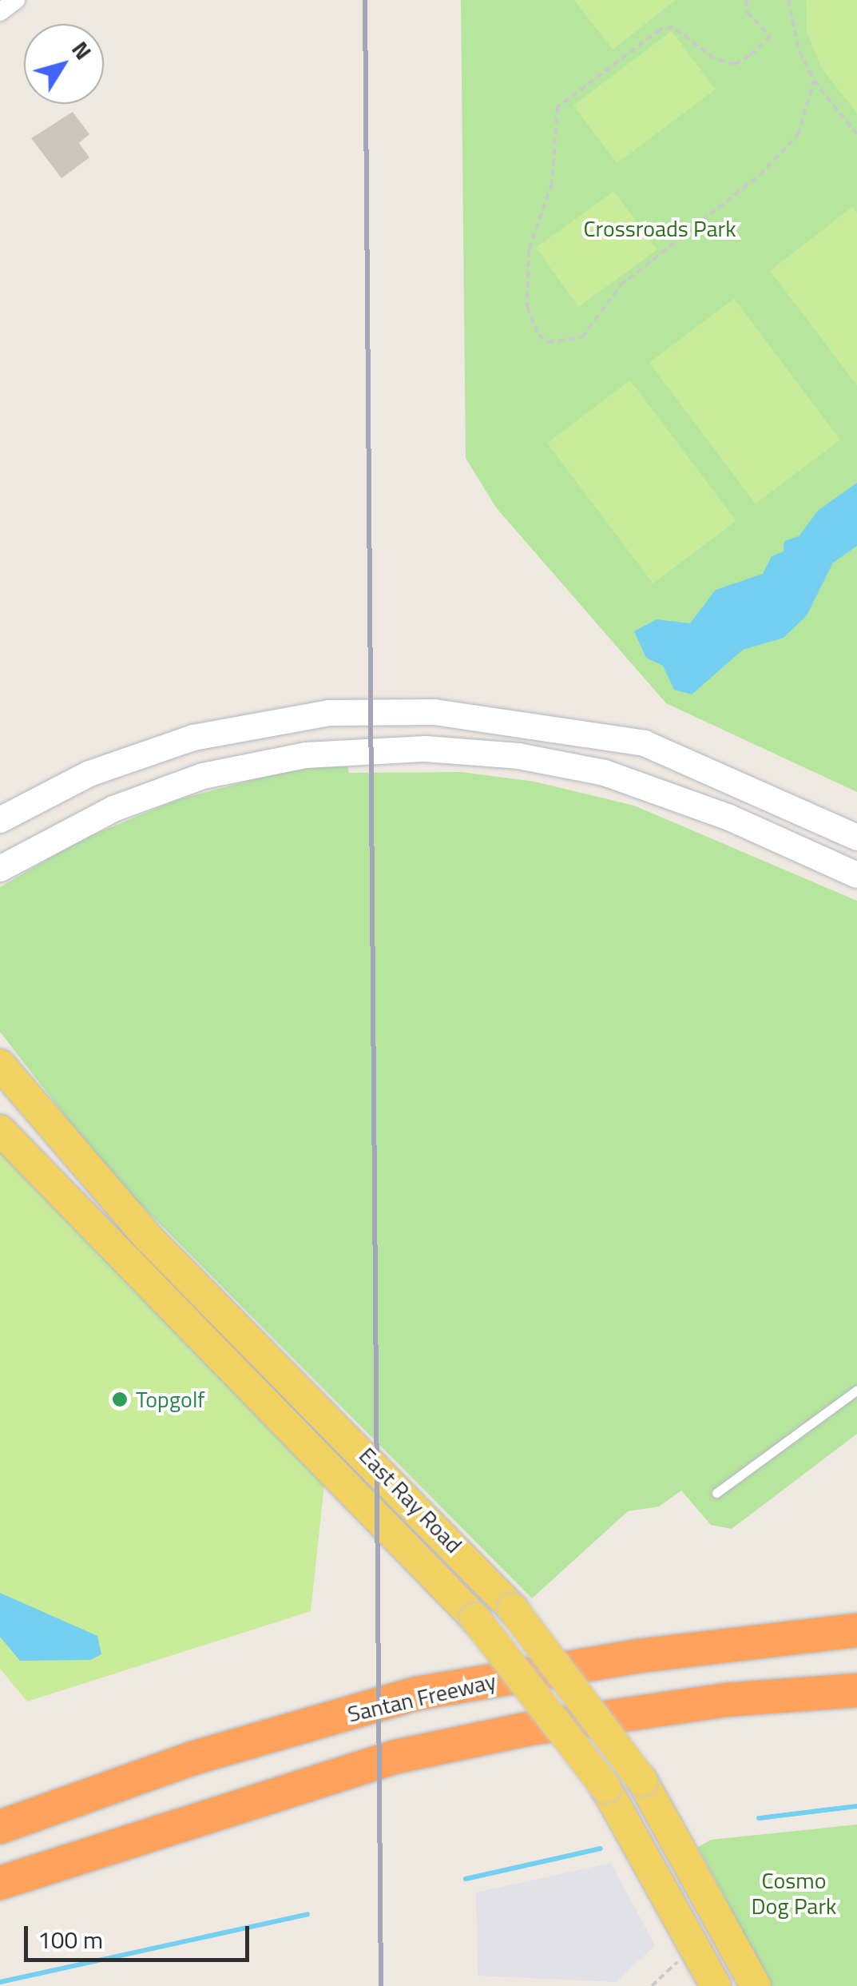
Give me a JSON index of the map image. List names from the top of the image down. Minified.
{"streets":{"highway":["Santan Freeway"],"main road":["East Ray Road"]},"parks":["Crossroads Park","Cosmo Dog Park"],"places":["Topgolf"],"scale_bar":"100 m","north":"top right"}
